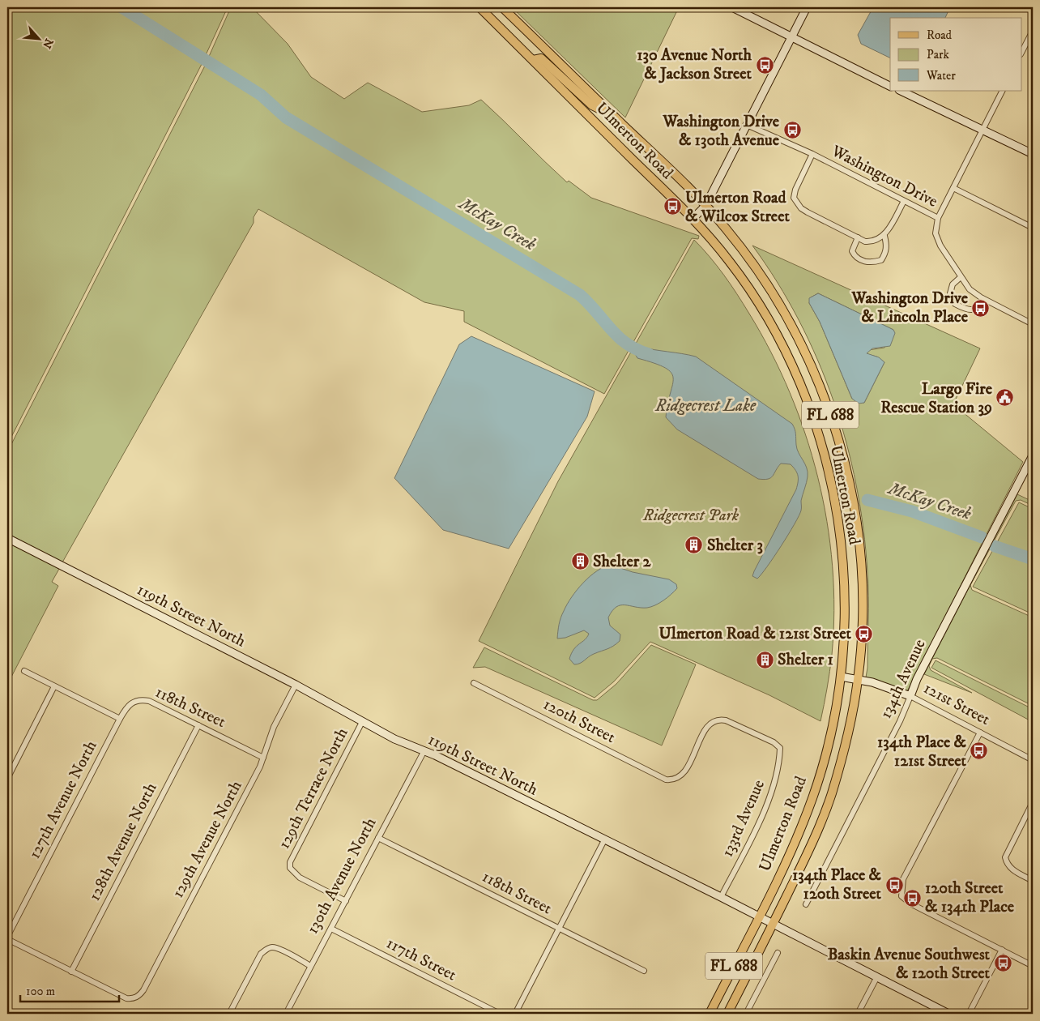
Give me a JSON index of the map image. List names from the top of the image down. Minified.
{"streets":{"main road":["Ulmerton Road","FL 688"],"street":["Washington Drive","119th Street North","134th Avenue","121st Street","118th Street","120th Street","129th Terrace North","127th Avenue North","133rd Avenue","129th Avenue North","128th Avenue North","130th Avenue North","117th Street"]},"crossings":[["Ulmerton Road","119th Street North"],["Ulmerton Road","121st Street"],["119th Street North","129th Terrace North"],["119th Street North","133rd Avenue"],["119th Street North","129th Avenue North"],["119th Street North","130th Avenue North"],["134th Avenue","121st Street"],["118th Street","127th Avenue North"],["118th Street","129th Avenue North"],["118th Street","128th Avenue North"],["118th Street","130th Avenue North"],["120th Street","133rd Avenue"],["129th Terrace North","130th Avenue North"],["129th Avenue North","128th Avenue North"],["130th Avenue North","117th Street"]],"water":["McKay Creek","Ridgecrest Lake"],"parks":["Ridgecrest Park"],"places":{"bus stop":["130 Avenue North & Jackson Street","Washington Drive & 130th Avenue","Ulmerton Road & Wilcox Street","Washington Drive & Lincoln Place","Ulmerton Road & 121st Street","134th Place & 121st Street","134th Place & 120th Street","120th Street & 134th Place","Baskin Avenue Southwest & 120th Street"],"public building":["Largo Fire Rescue Station 39"],"building":["Shelter 3","Shelter 2","Shelter 1"]},"legend":["Road","Park","Water"],"scale_bar":"100 m","north":"bottom right"}
